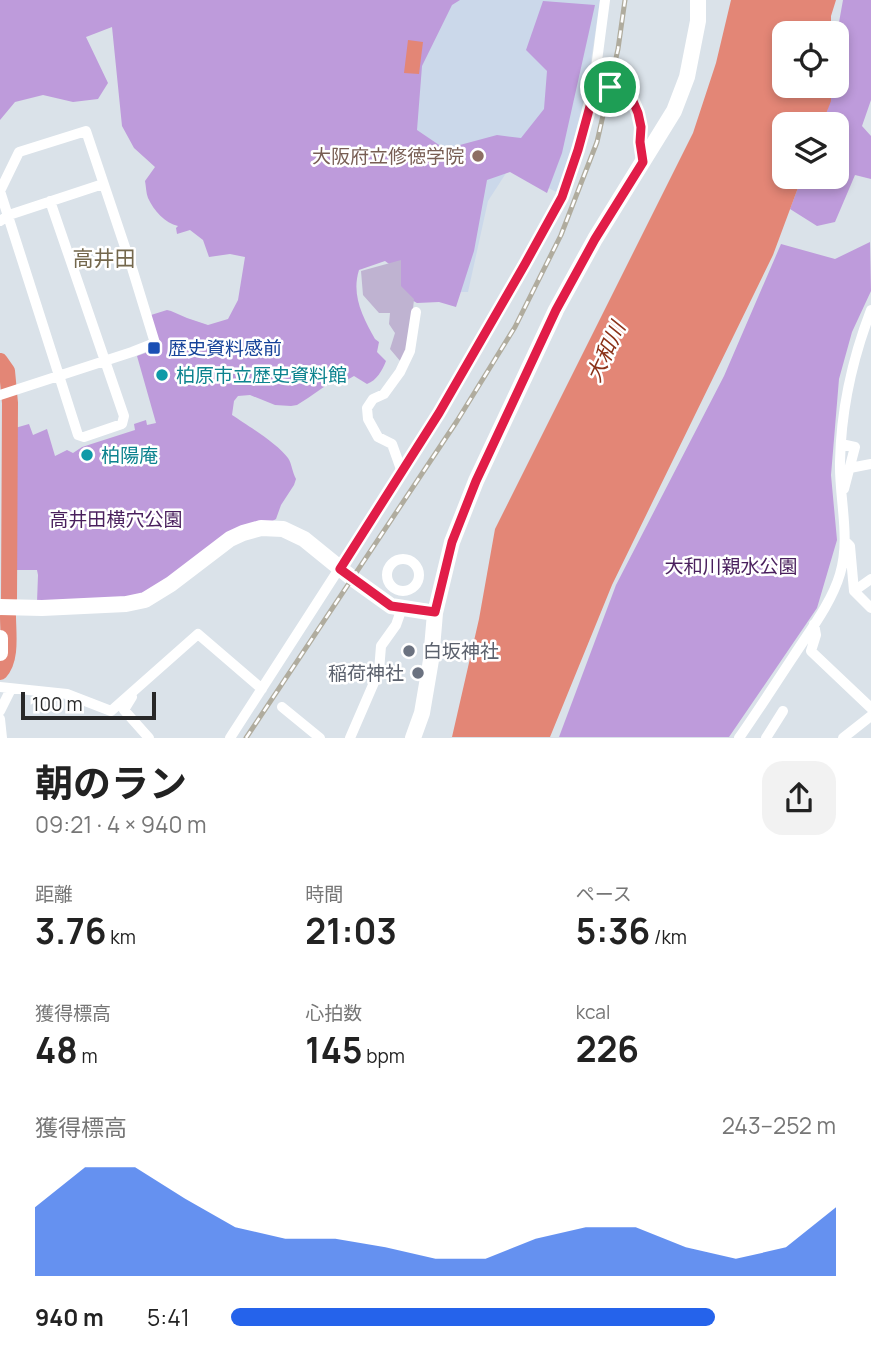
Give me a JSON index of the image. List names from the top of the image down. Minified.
{"districts":["高井田"],"water":["大和川"],"parks":["高井田横穴公園","大和川親水公園"],"places":{"other":["大阪府立修徳学院","柏原市立歴史資料館","柏陽庵","白坂神社","稲荷神社"],"transit":["歴史資料感前"]},"scale_bar":"100 m","page":{"scale":"100 m","heading":["朝のラン","09:21 · 4 × 940 m"],"stats":[["距離","3.76 km"],["時間","21:03"],["ペース","5:36 /km"],["獲得標高","48 m"],["心拍数","145 bpm"],["kcal","226"]],"chart":["獲得標高","243–252 m"],"list":[{"name":"940 m","note":"5:41"}]}}
